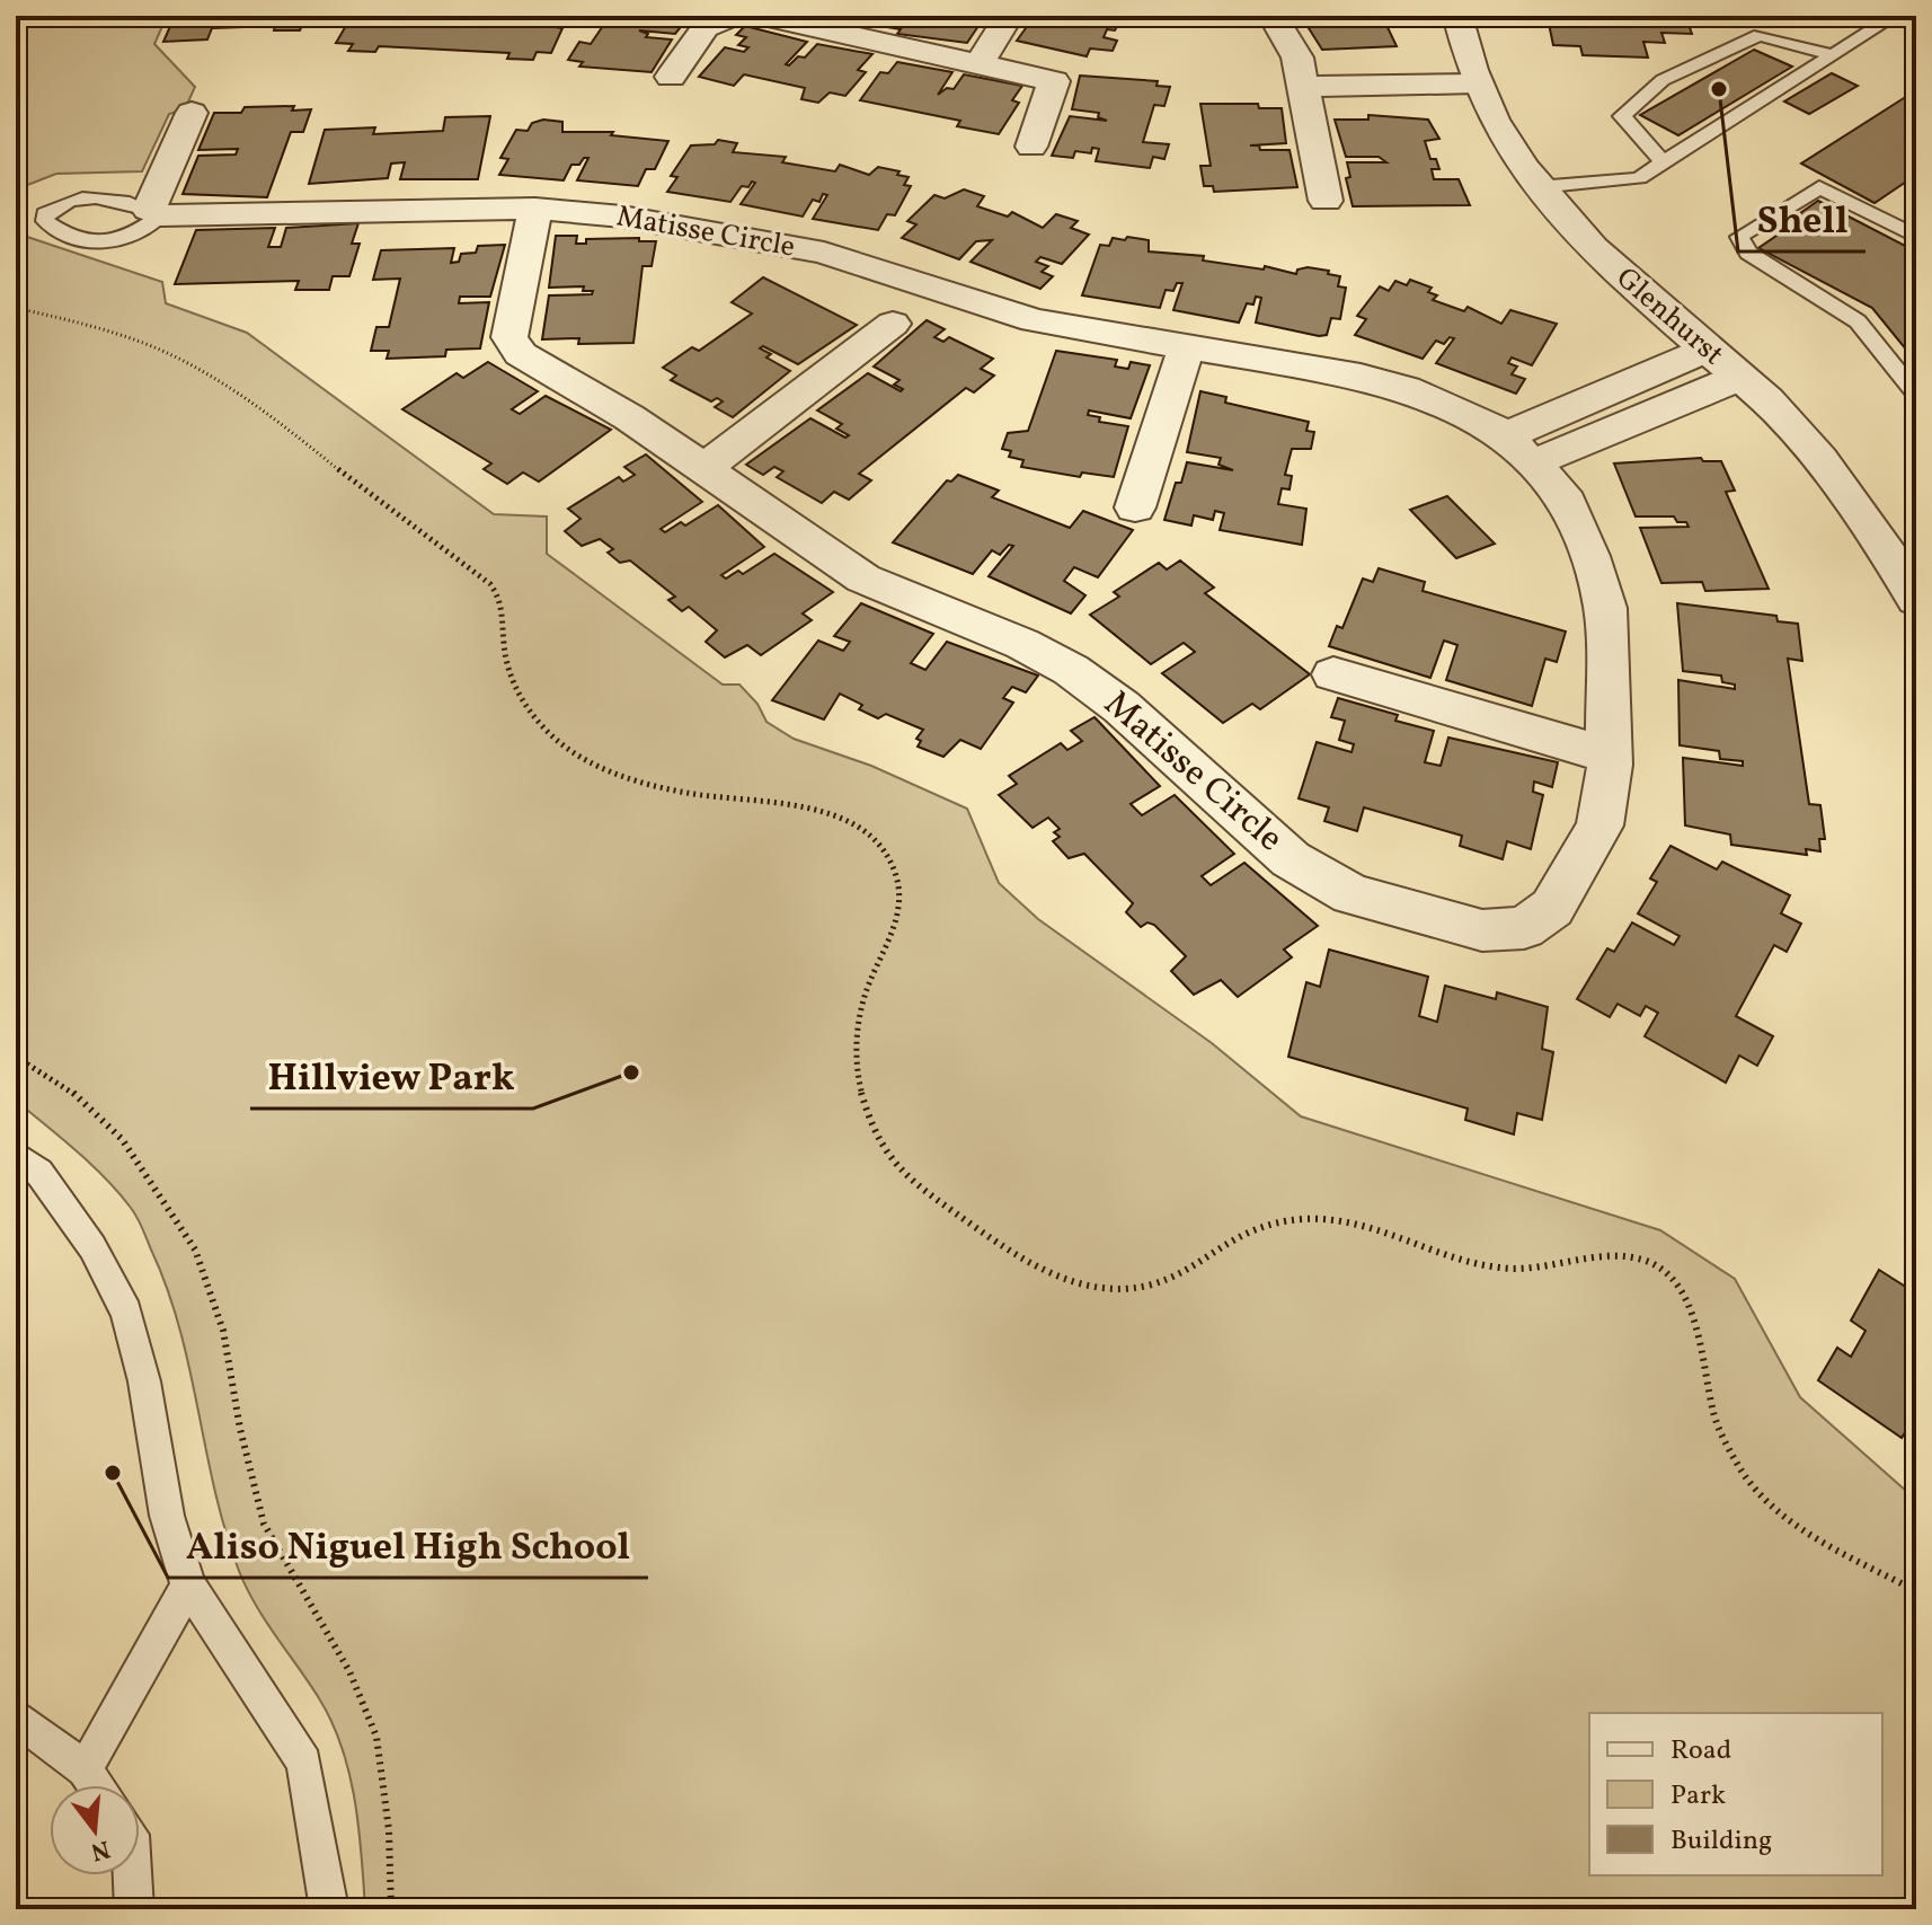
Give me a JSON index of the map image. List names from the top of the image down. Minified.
{"streets":{"street":["Matisse Circle","Glenhurst"]},"places":["Shell","Hillview Park","Aliso Niguel High School"],"legend":["Road","Park","Building"],"north":"bottom"}
